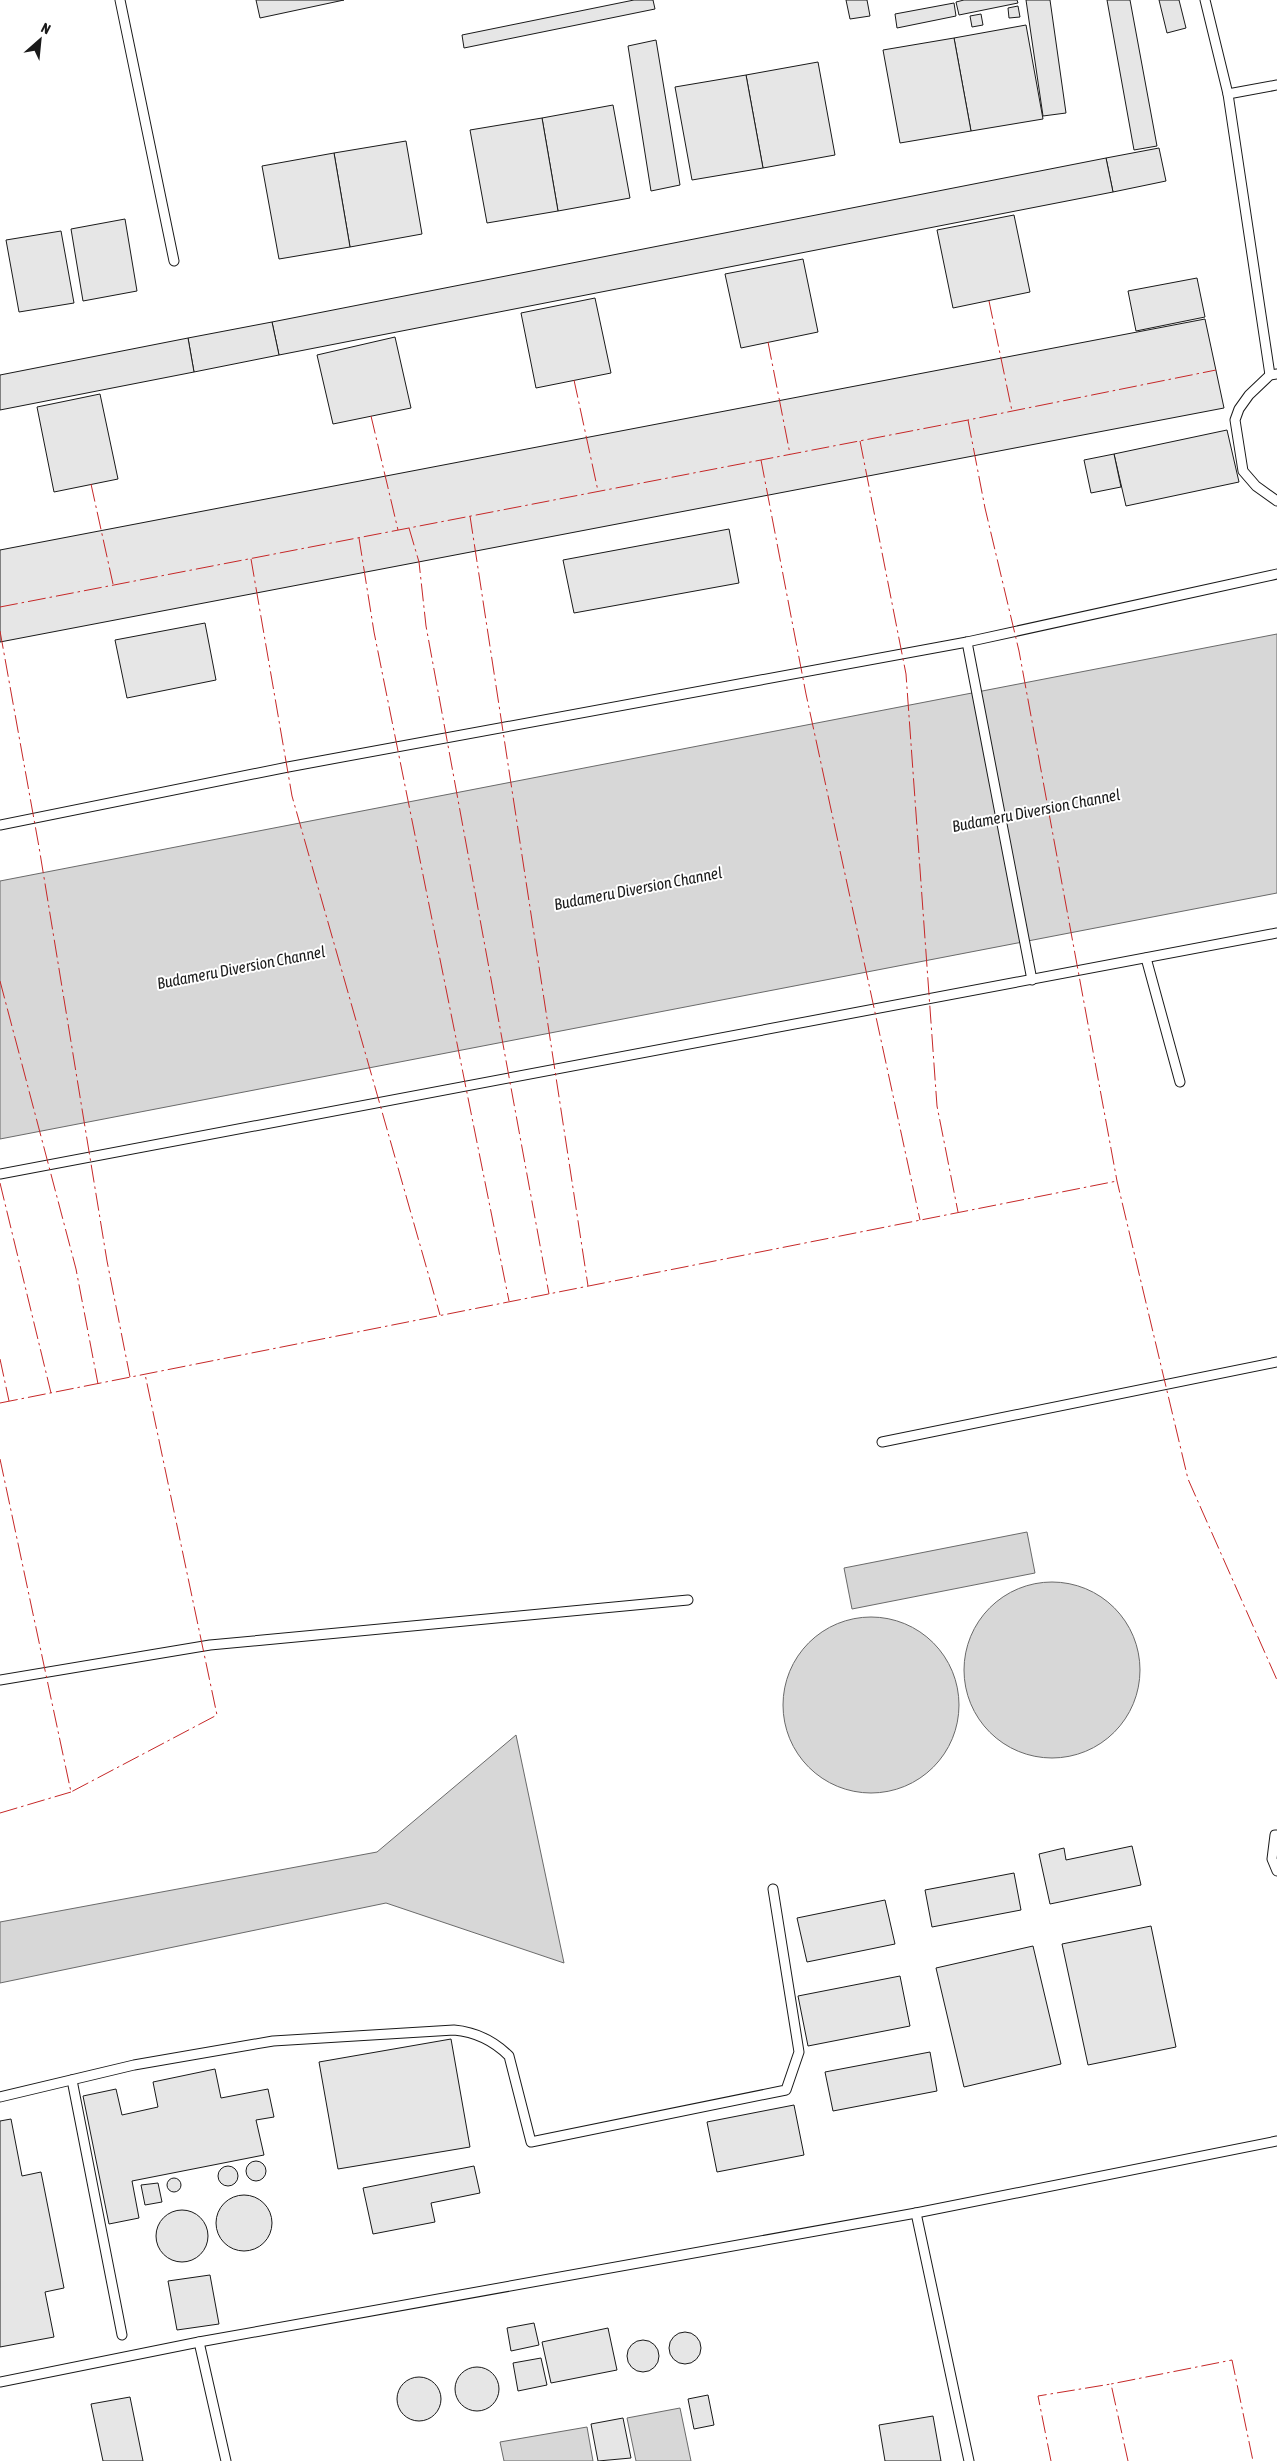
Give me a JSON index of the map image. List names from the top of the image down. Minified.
{"water":["Budameru Diversion Channel"],"north":"top right"}
